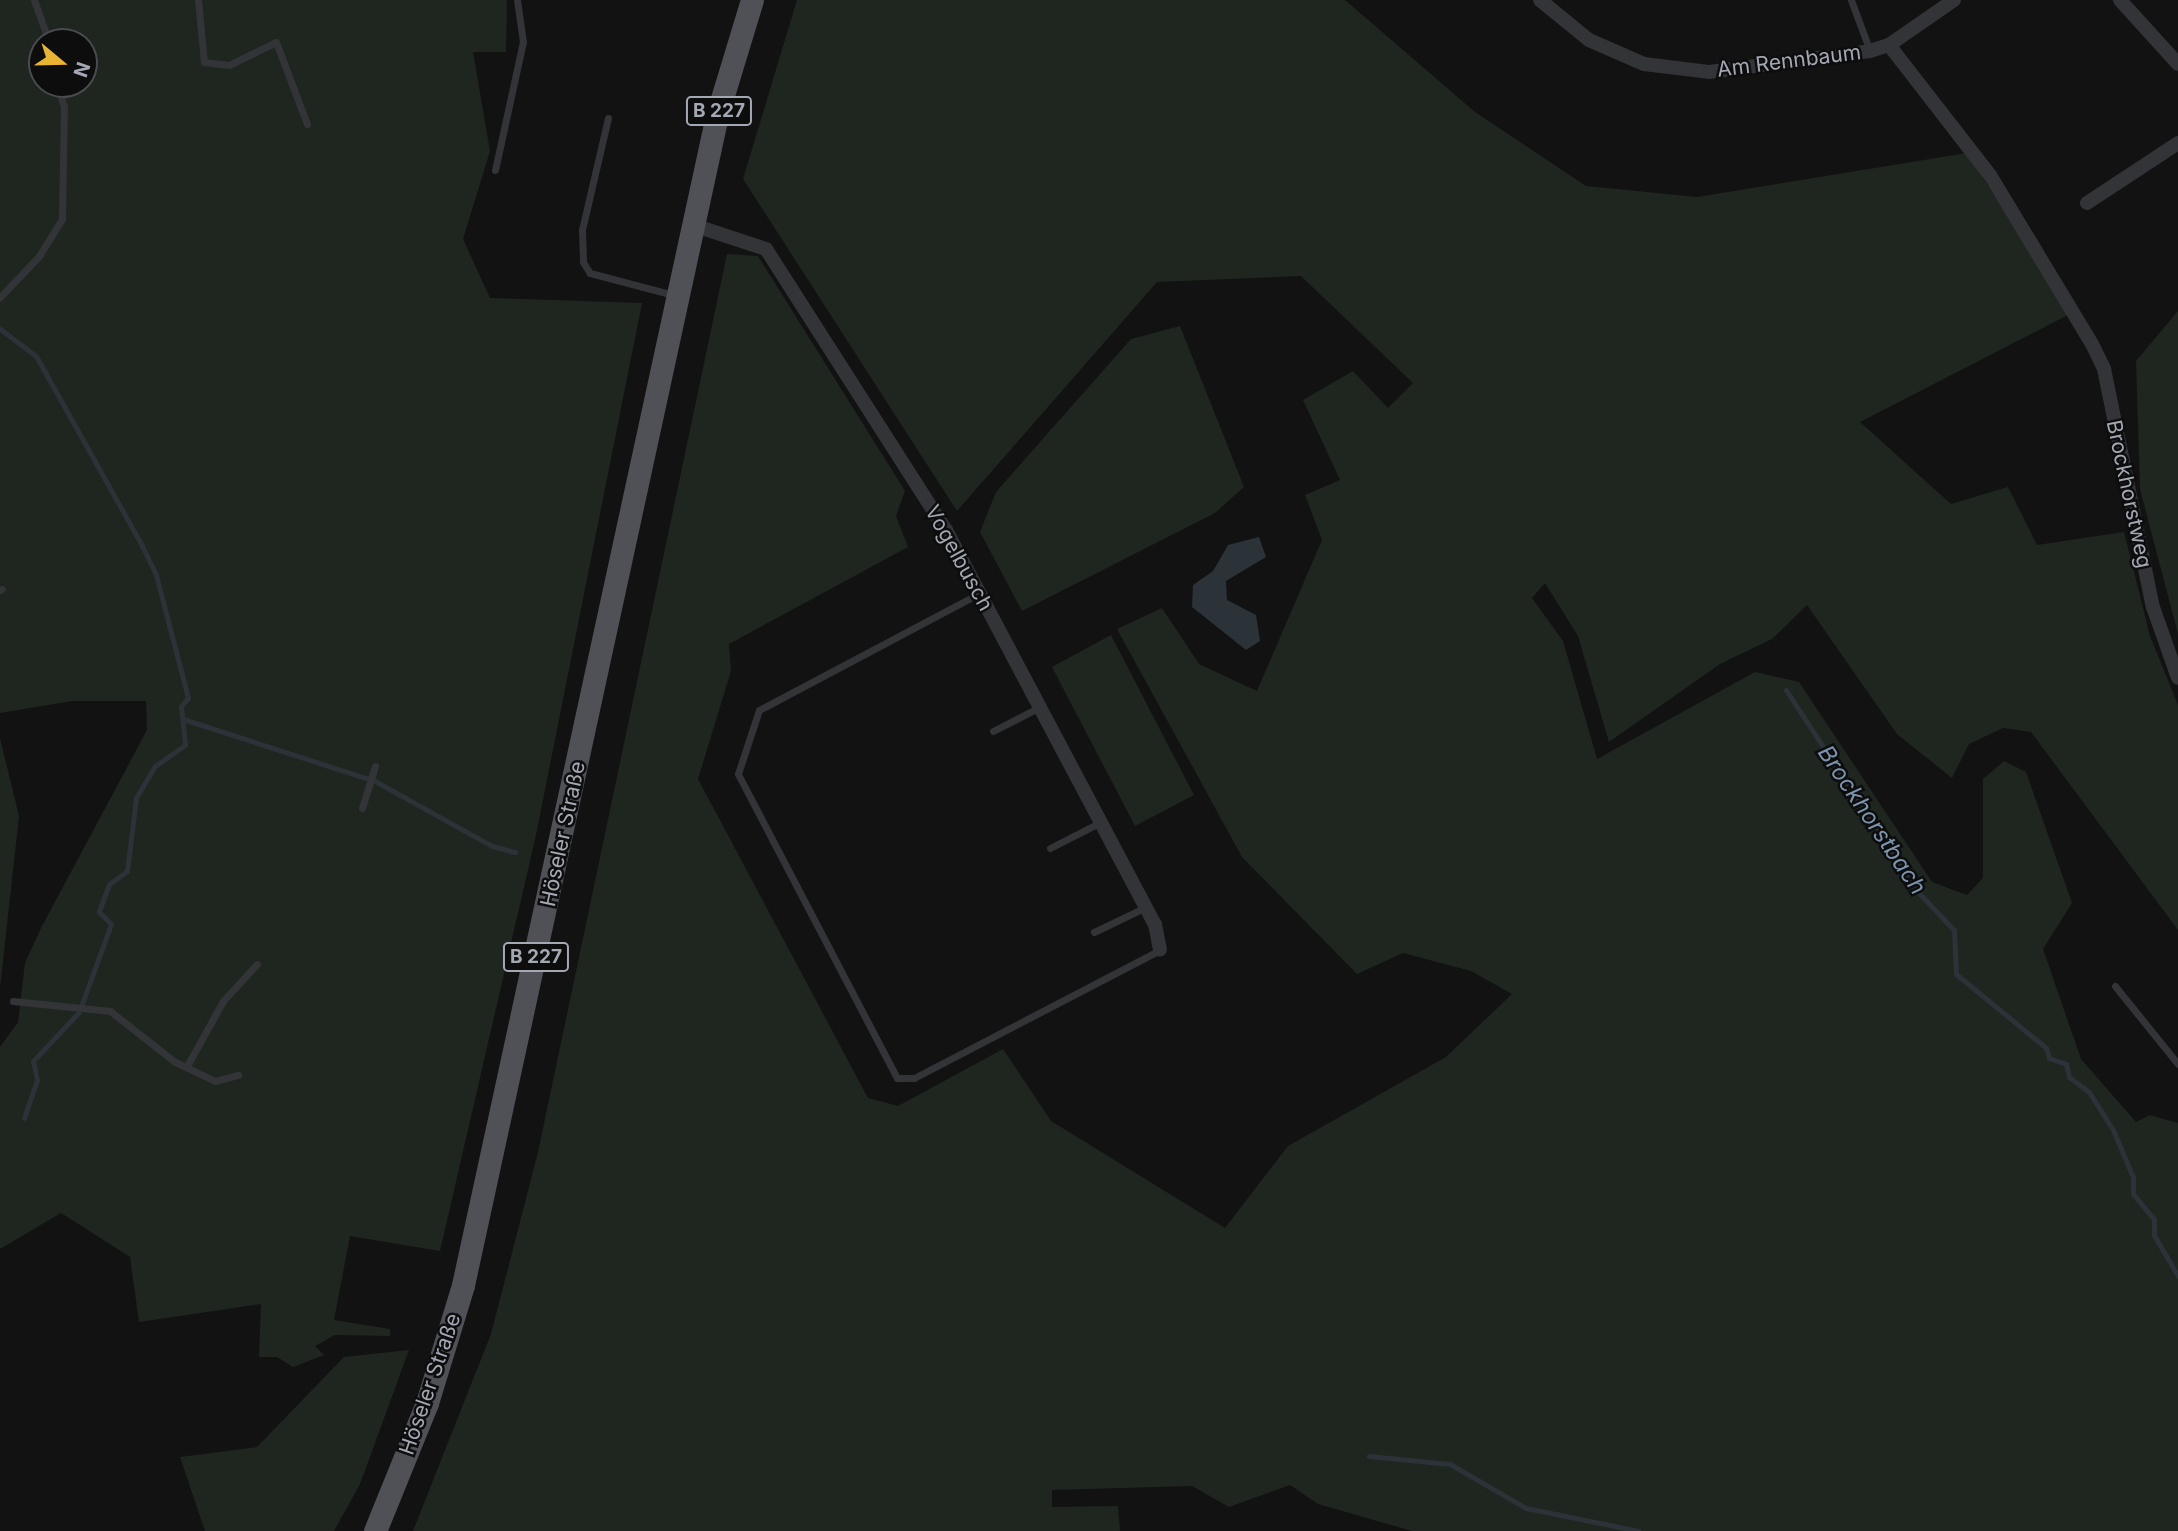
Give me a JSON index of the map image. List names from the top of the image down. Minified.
{"streets":{"main road":["B 227","Höseler Straße"],"street":["Am Rennbaum","Brockhorstweg","Vogelbusch"]},"crossings":[["Am Rennbaum","Brockhorstweg"],["B 227","Vogelbusch"],["B 227","Höseler Straße"]],"water":["Brockhorstbach"],"north":"right"}
